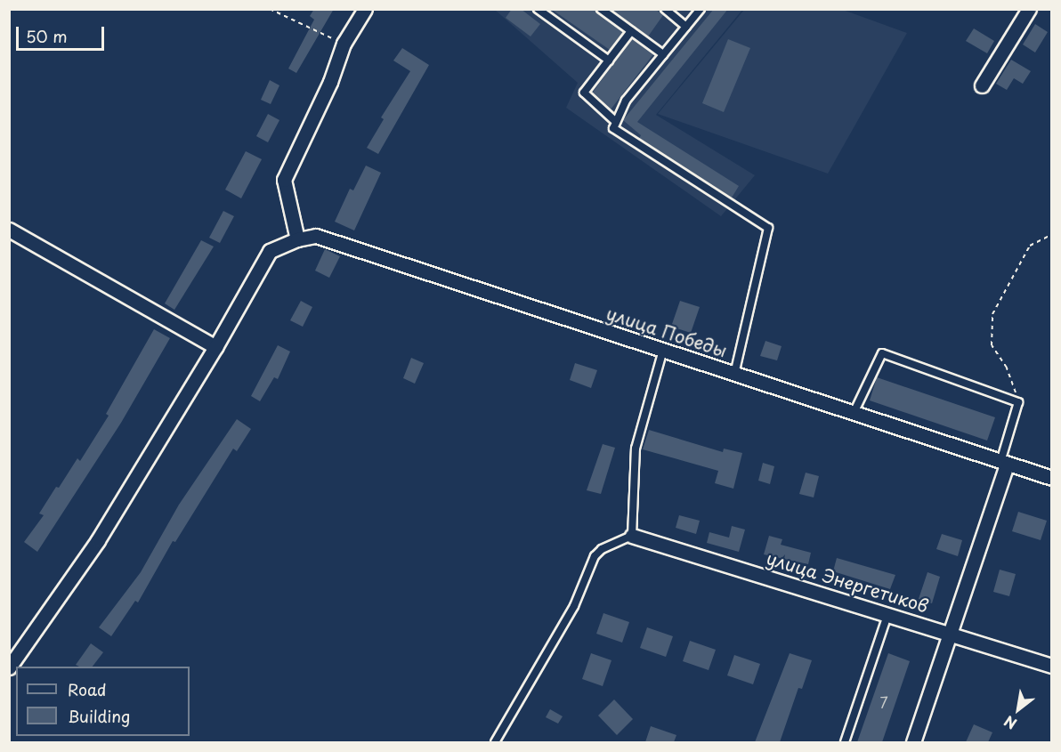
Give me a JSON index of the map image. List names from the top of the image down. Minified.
{"streets":{"street":["улица Победы","улица Энергетиков"]},"house_numbers":["7"],"legend":["Road","Building"],"scale_bar":"50 m","north":"bottom left"}
